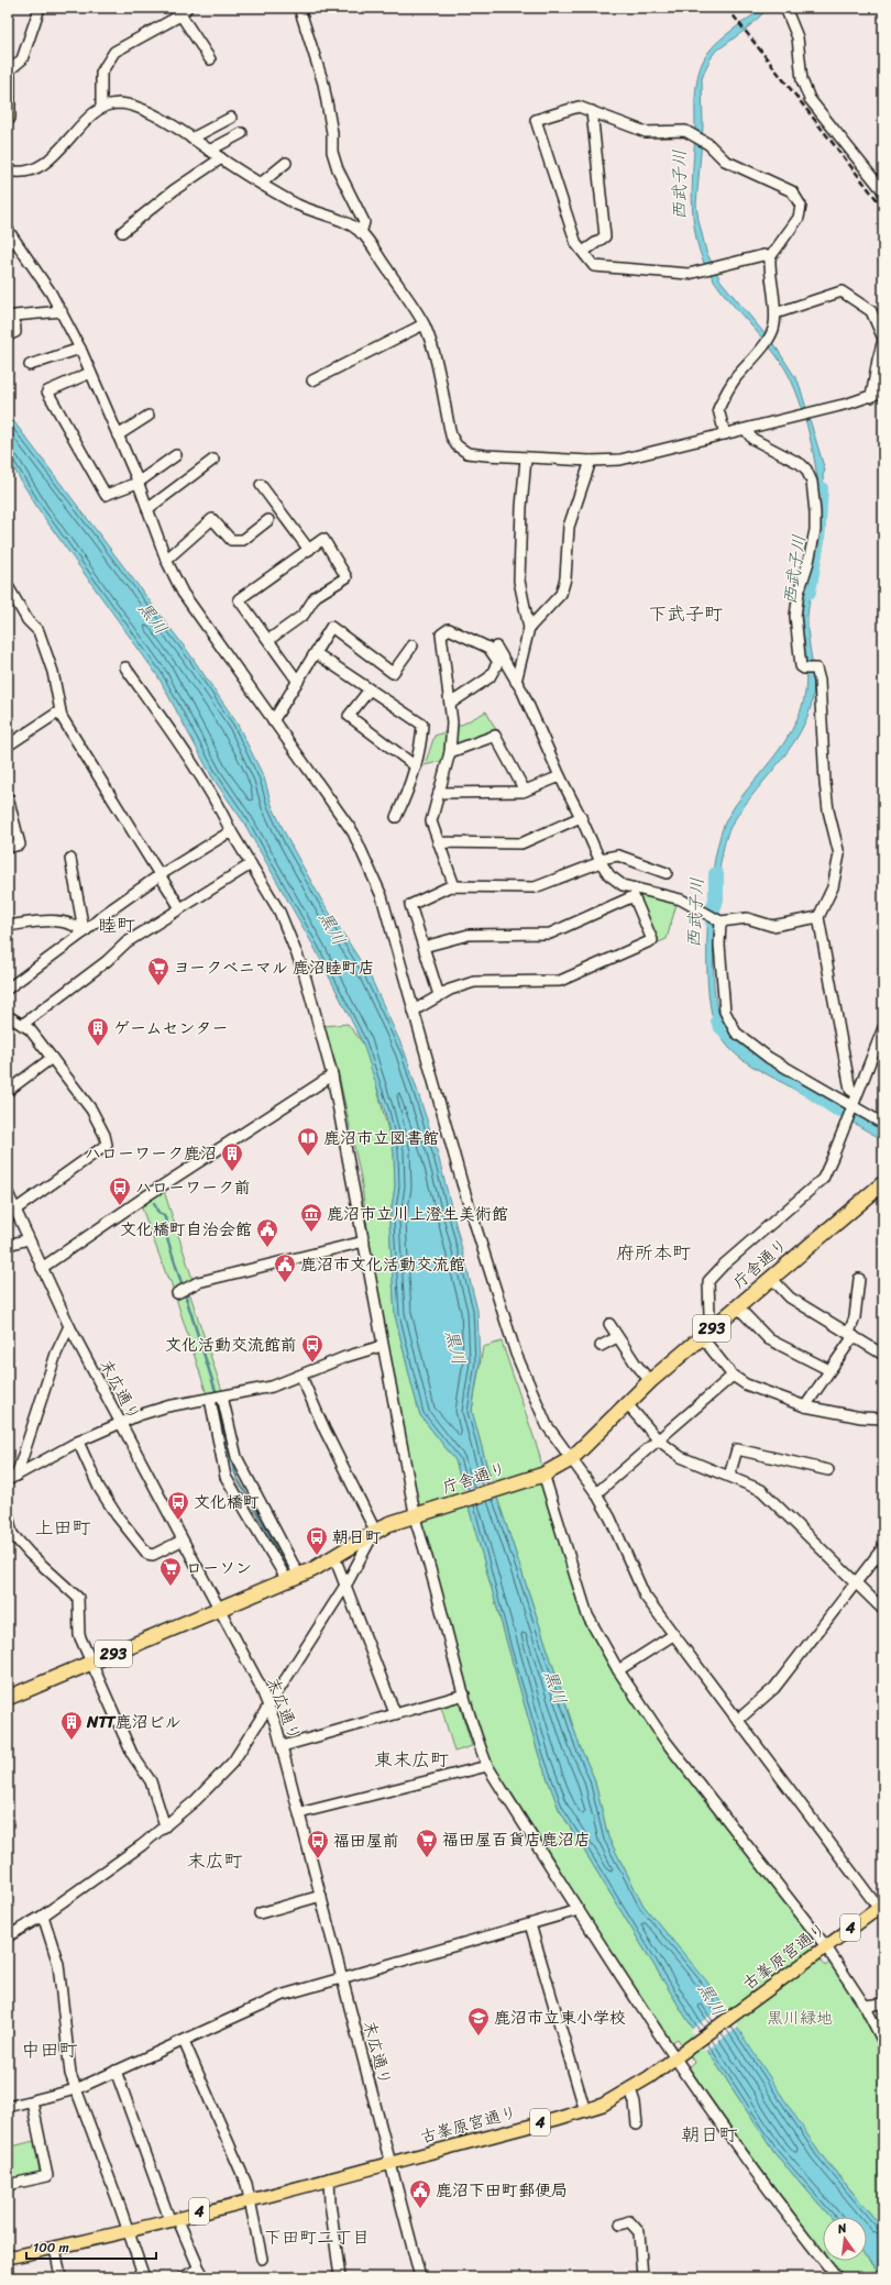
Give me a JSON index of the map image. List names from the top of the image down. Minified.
{"streets":{"highway":["庁舎通り","293"],"main road":["4","古峯原宮通り"],"street":["末広通り"]},"crossings":[["庁舎通り","末広通り"],["末広通り","古峯原宮通り"]],"districts":["下武子町","睦町","府所本町","上田町","東末広町","末広町","中田町","朝日町","下田町二丁目"],"water":["西武子川","黒川"],"parks":["黒川緑地"],"places":{"supermarket":["ヨークベニマル 鹿沼睦町店","ローソン","福田屋百貨店鹿沼店"],"building":["ゲームセンター","ハローワーク鹿沼","NTT鹿沼ビル"],"library":["鹿沼市立図書館"],"bus stop":["ハローワーク前","文化活動交流館前","文化橋町","朝日町","福田屋前"],"museum":["鹿沼市立川上澄生美術館"],"public building":["文化橋町自治会館","鹿沼市文化活動交流館","鹿沼下田町郵便局"],"school or university":["鹿沼市立東小学校"]},"scale_bar":"100 m","north":"top"}
